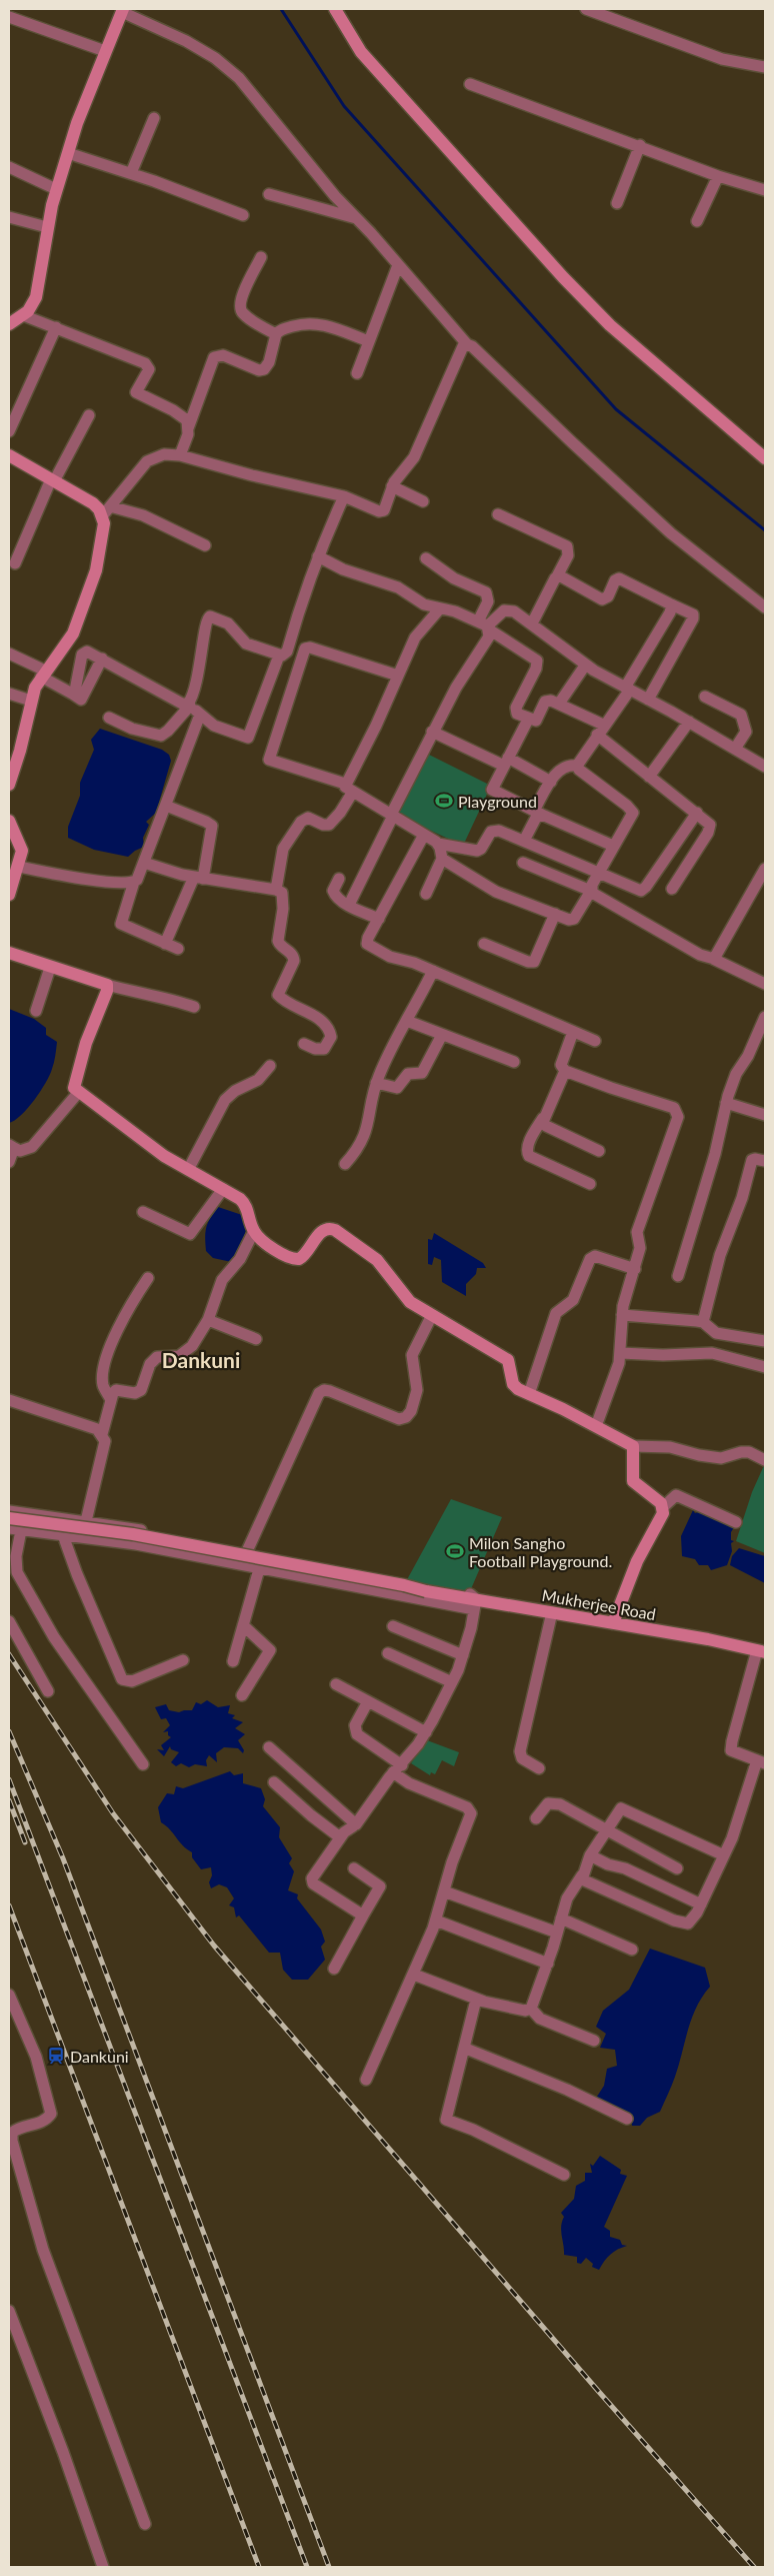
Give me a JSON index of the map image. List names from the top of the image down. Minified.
{"streets":{"street":["Mukherjee Road"]},"districts":["Dankuni"],"places":{"sports":["Playground","Milon Sangho Football Playground."],"station":["Dankuni"]}}
